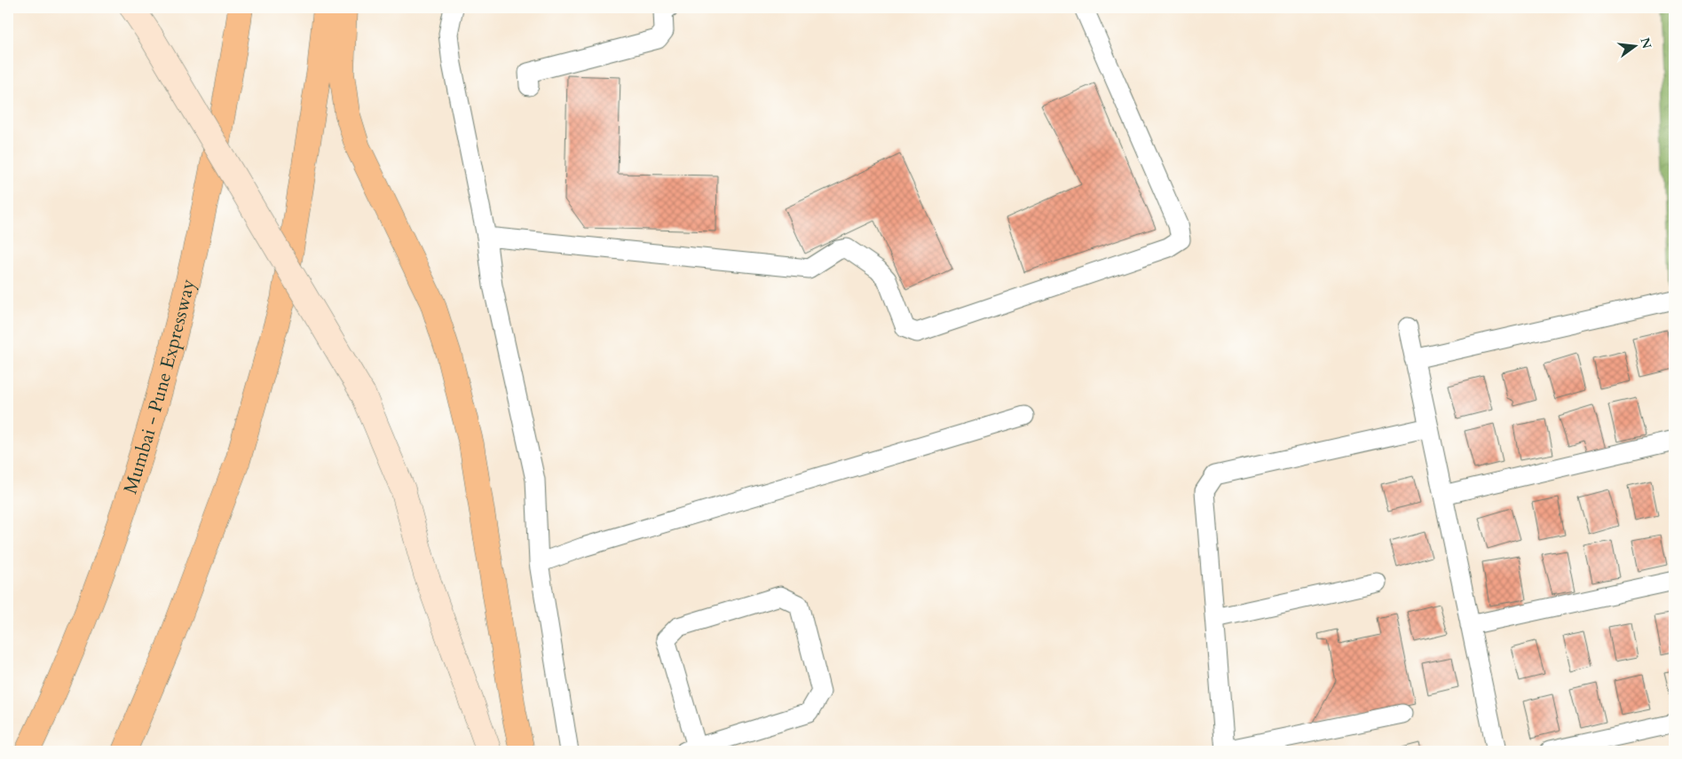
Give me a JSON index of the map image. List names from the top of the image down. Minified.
{"streets":{"highway":["Mumbai - Pune Expressway"]},"north":"right"}
